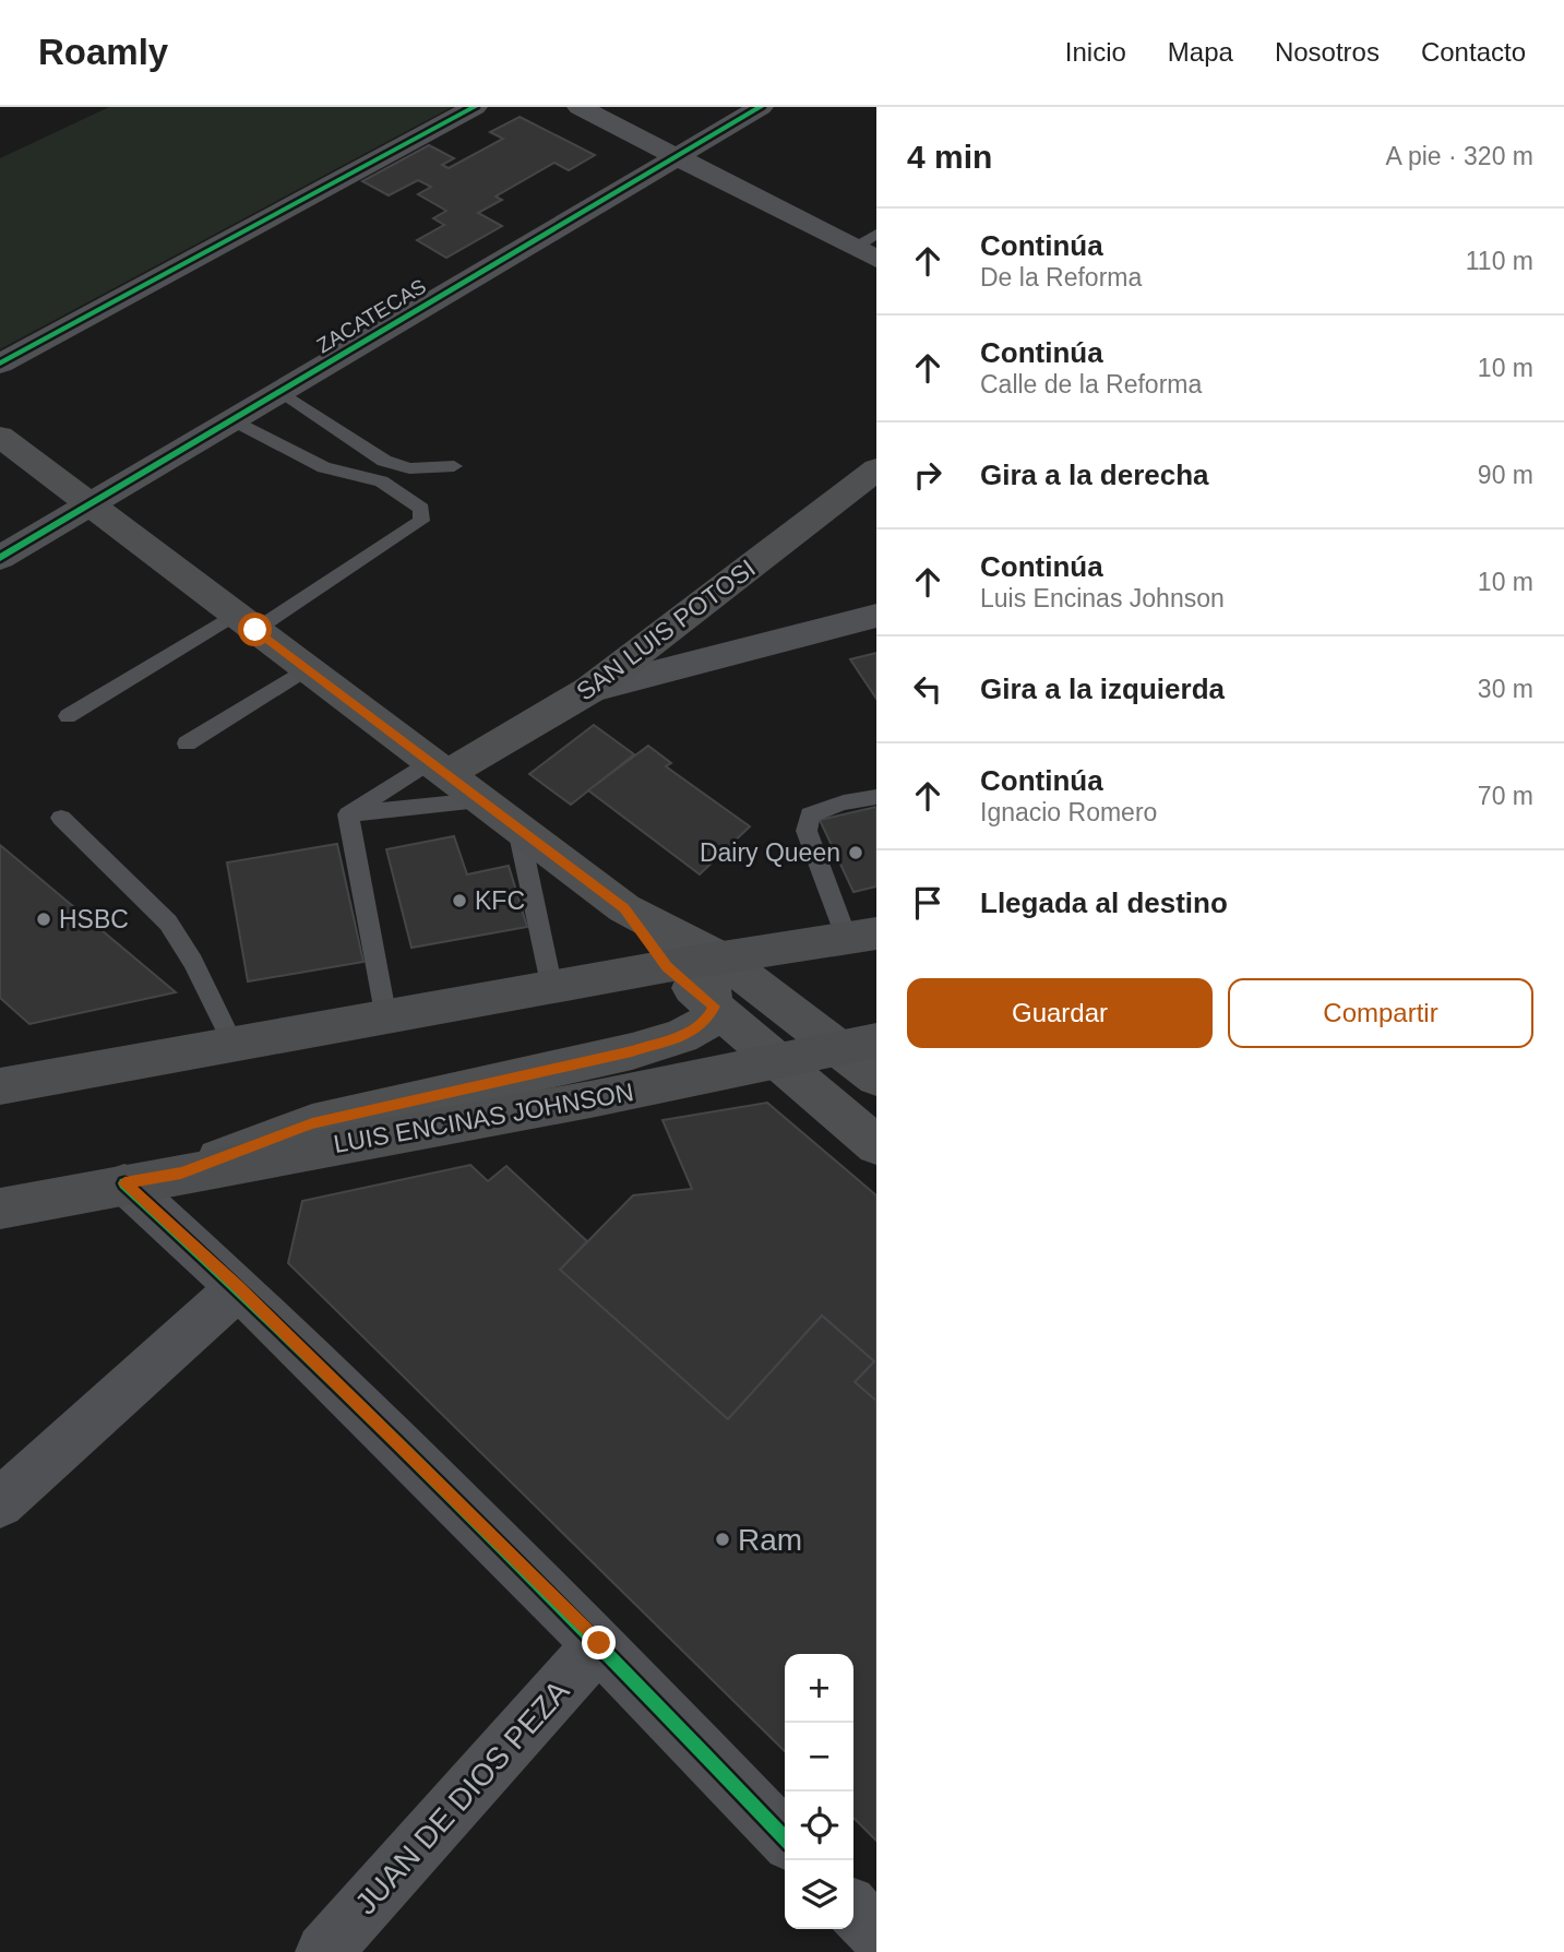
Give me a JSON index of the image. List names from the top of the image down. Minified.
{"streets":{"main road":["SAN LUIS POTOSI","LUIS ENCINAS JOHNSON"],"street":["ZACATECAS","JUAN DE DIOS PEZA"]},"places":["Dairy Queen","KFC","HSBC","Ram"],"page":{"header":"Roamly","nav":["Inicio","Mapa","Nosotros","Contacto"],"heading":["4 min","A pie · 320 m"],"list":[["Continúa","De la Reforma","110 m"],["Continúa","Calle de la Reforma","10 m"],["Gira a la derecha","90 m"],["Continúa","Luis Encinas Johnson","10 m"],["Gira a la izquierda","30 m"],["Continúa","Ignacio Romero","70 m"],"Llegada al destino"],"buttons":["Guardar","Compartir"],"map_buttons":["+","−"]}}
